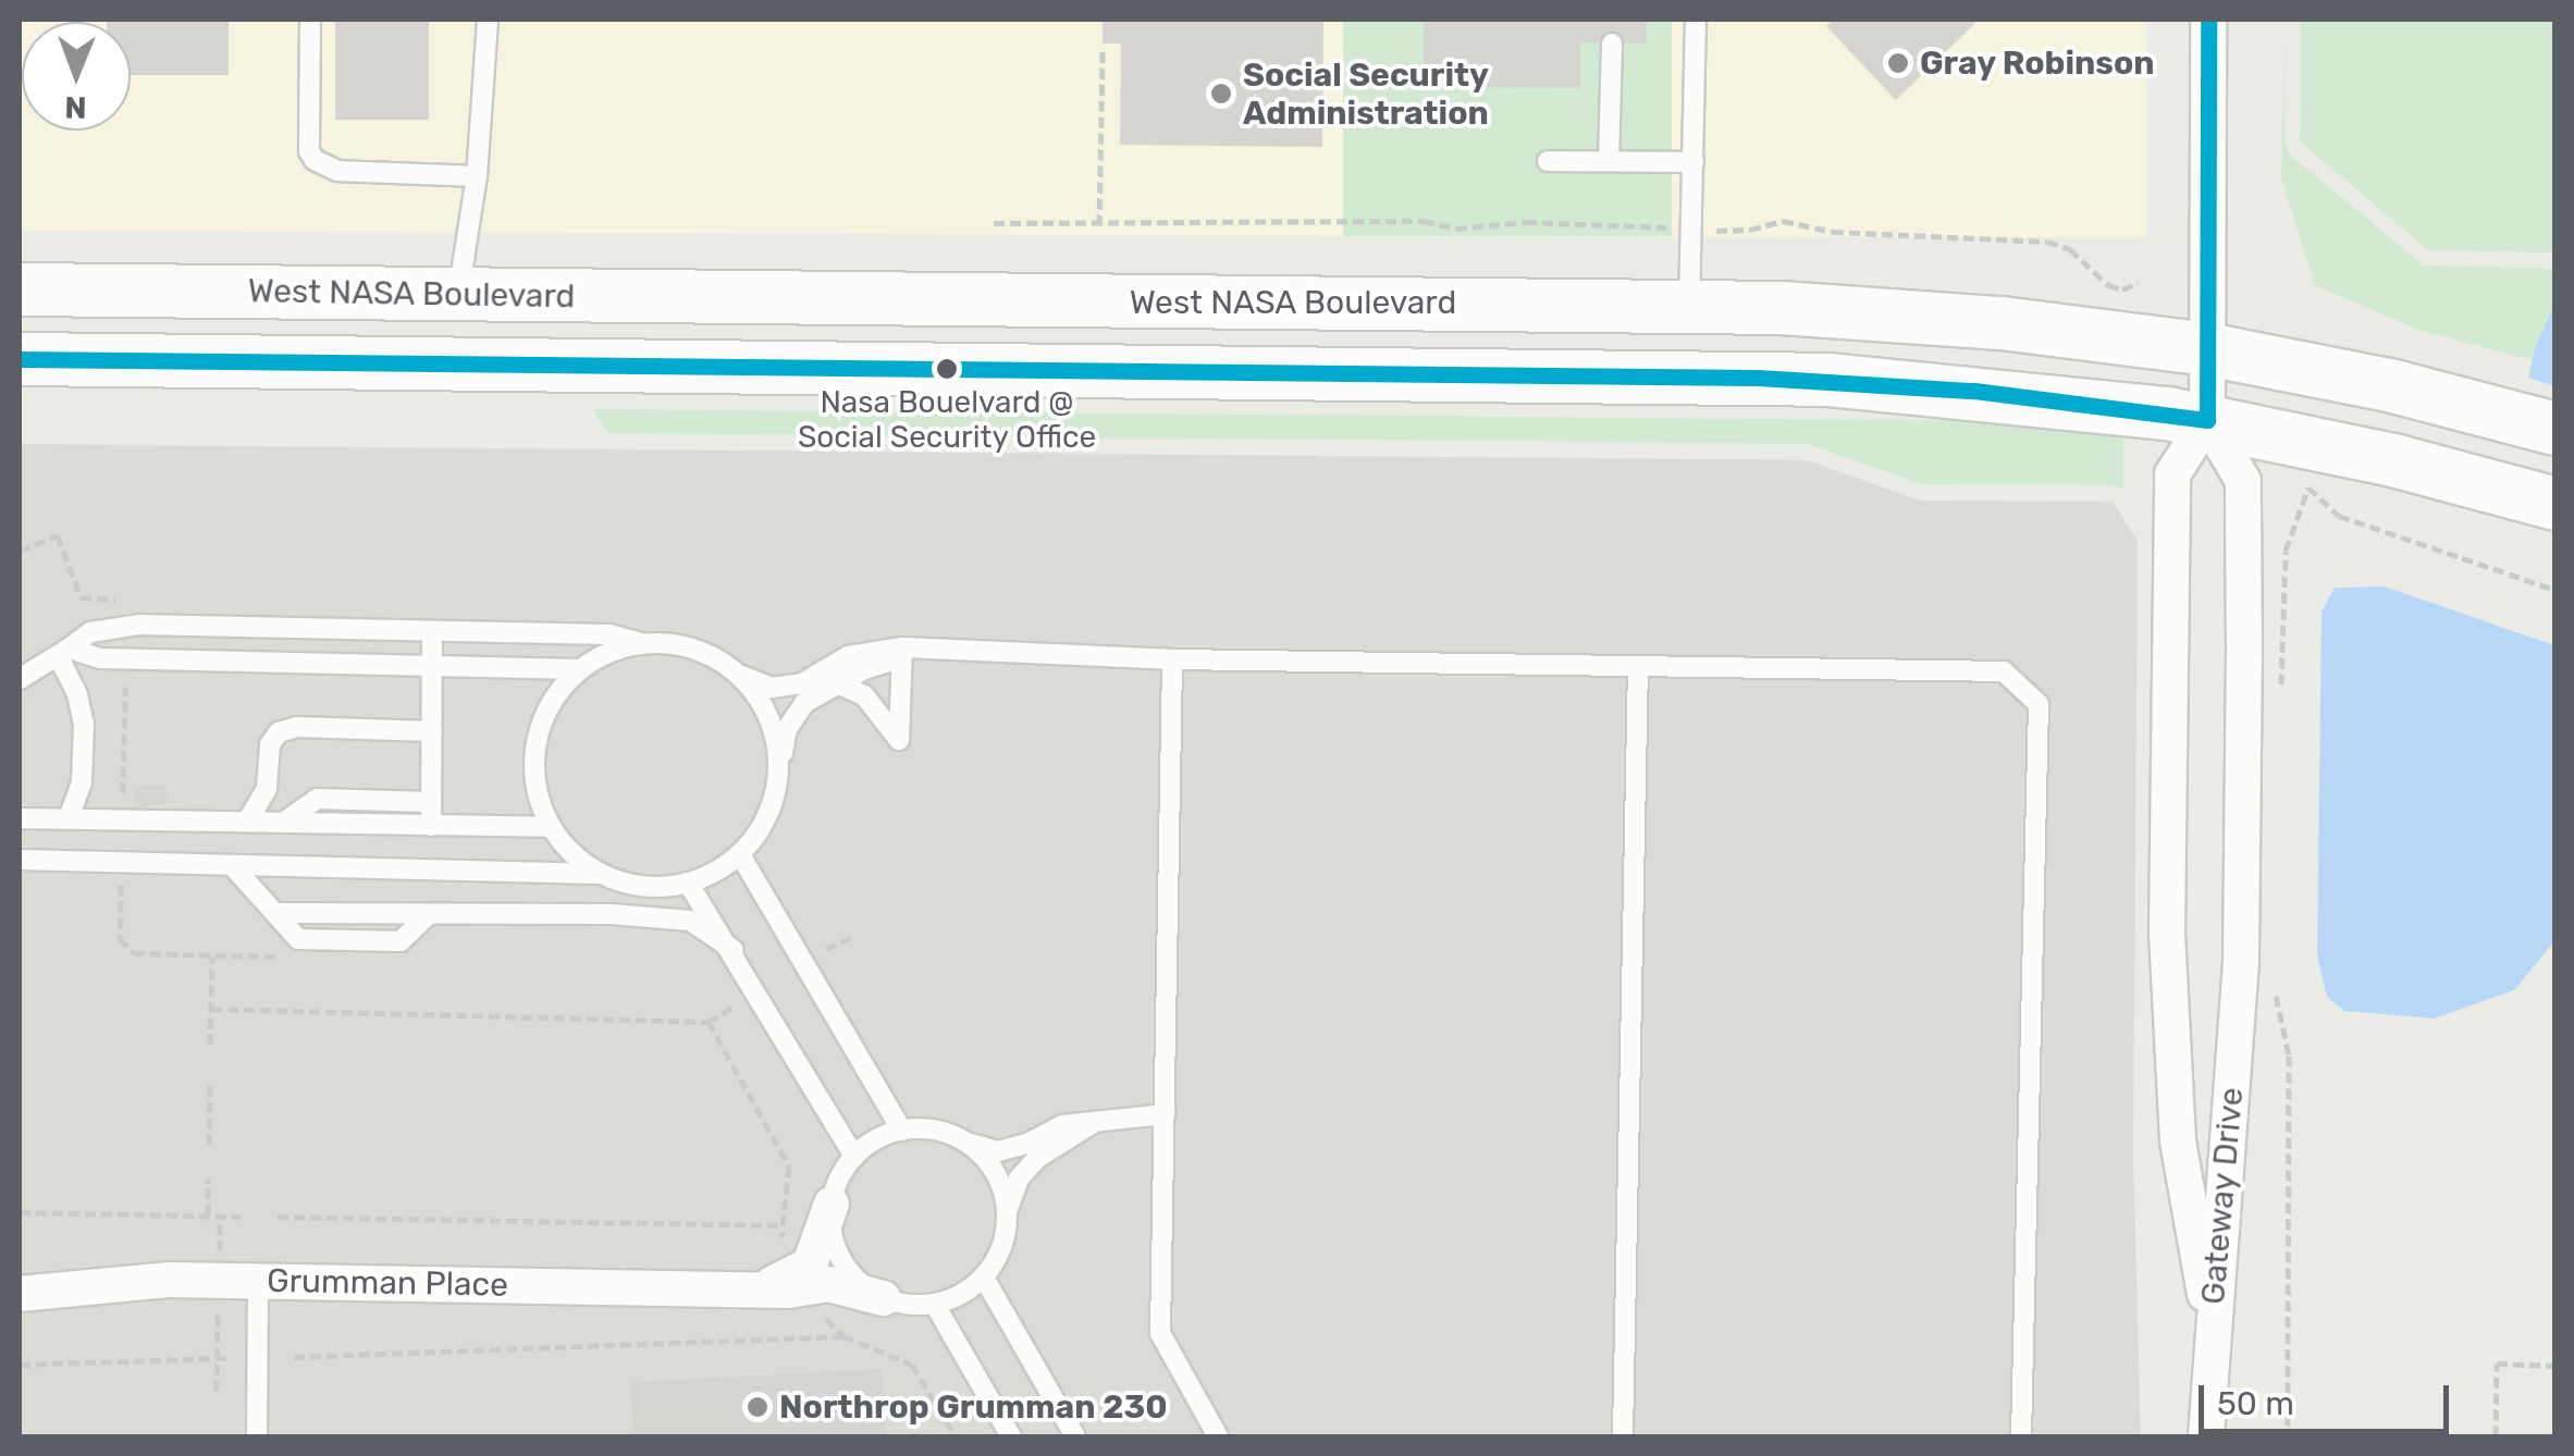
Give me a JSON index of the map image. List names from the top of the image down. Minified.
{"streets":{"main road":["West NASA Boulevard"],"street":["Gateway Drive","Grumman Place"]},"crossings":[["West NASA Boulevard","Gateway Drive"]],"places":["Gray Robinson","Social Security Administration","Nasa Bouelvard @ Social Security Office","Northrop Grumman 230"],"scale_bar":"50 m","north":"bottom"}
